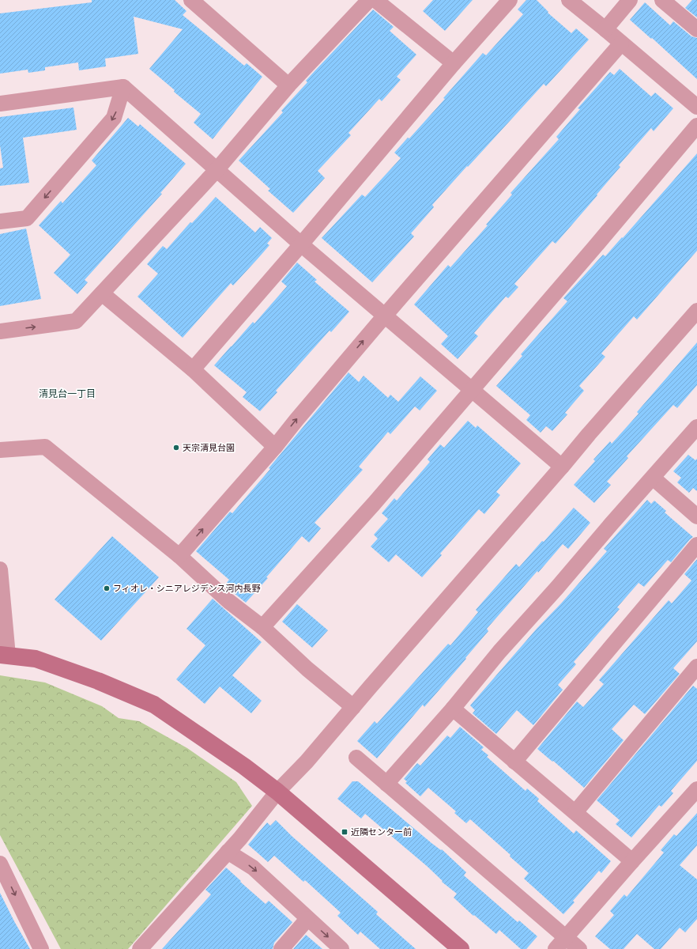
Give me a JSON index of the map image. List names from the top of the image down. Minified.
{"districts":["清見台一丁目"],"places":{"other":["天宗清見台園","フィオレ・シニアレジデンス河内長野"],"transit":["近隣センター前"]}}
